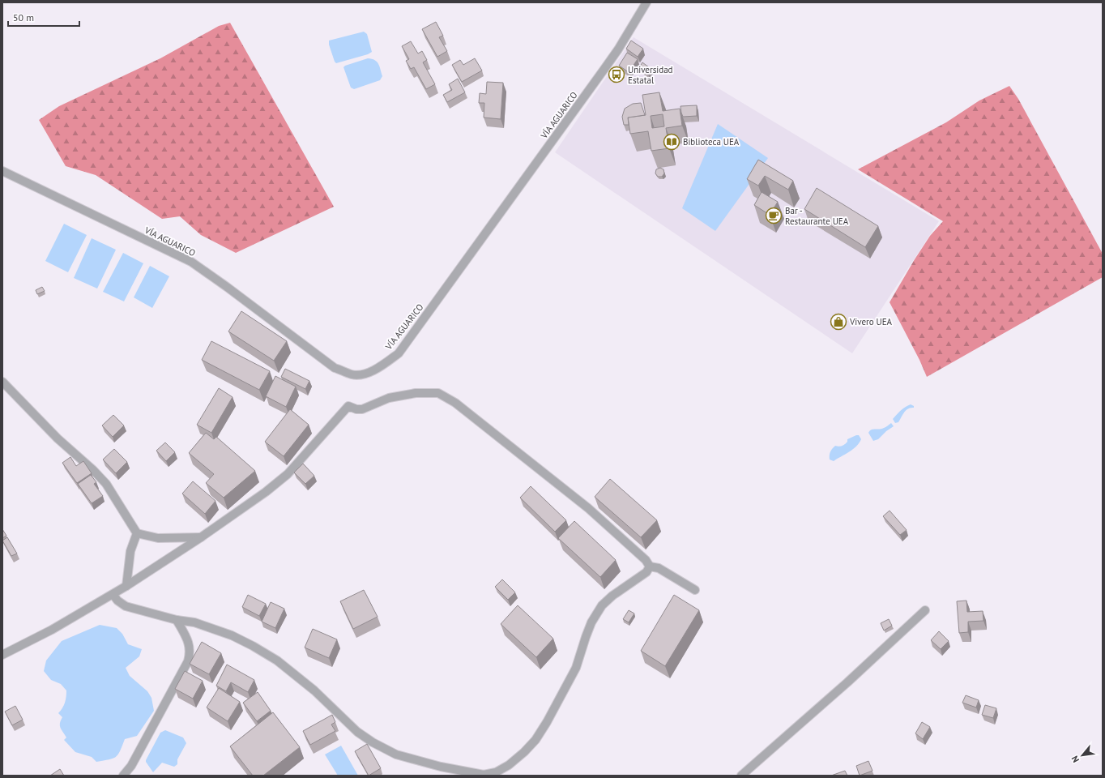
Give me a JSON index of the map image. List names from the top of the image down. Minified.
{"streets":{"street":["VÍA AGUARICO"]},"places":{"bus stop":["Universidad Estatal"],"library":["Biblioteca UEA"],"cafe":["Bar - Restaurante UEA"],"shop":["Vivero UEA"]},"scale_bar":"50 m","north":"bottom left"}
